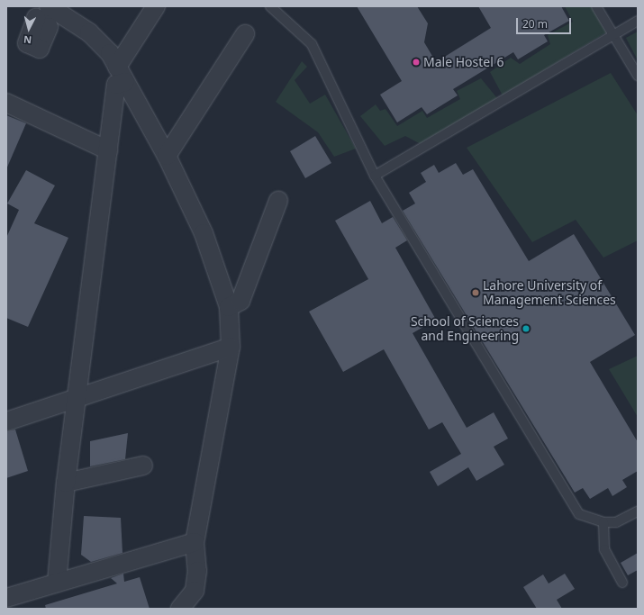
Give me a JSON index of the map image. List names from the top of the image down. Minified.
{"places":["Male Hostel 6","Lahore University of Management Sciences","School of Sciences and Engineering"],"scale_bar":"20 m","north":"bottom"}
